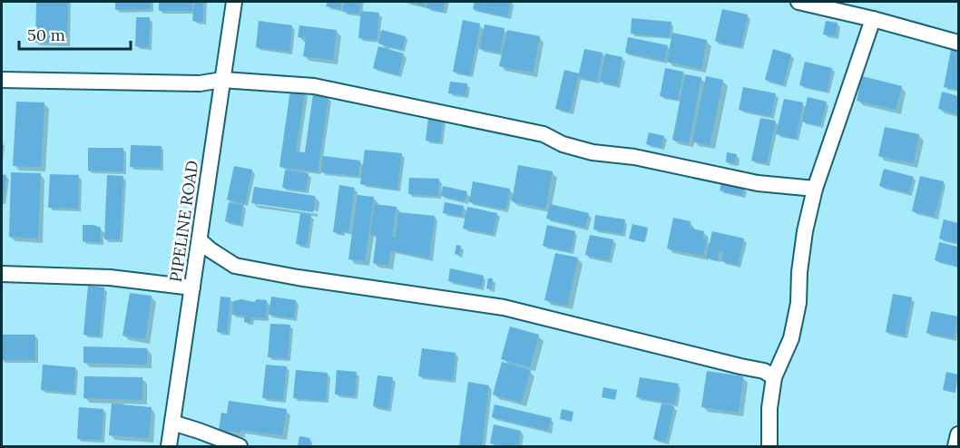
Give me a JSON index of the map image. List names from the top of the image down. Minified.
{"streets":{"street":["PIPELINE ROAD"]},"scale_bar":"50 m"}
